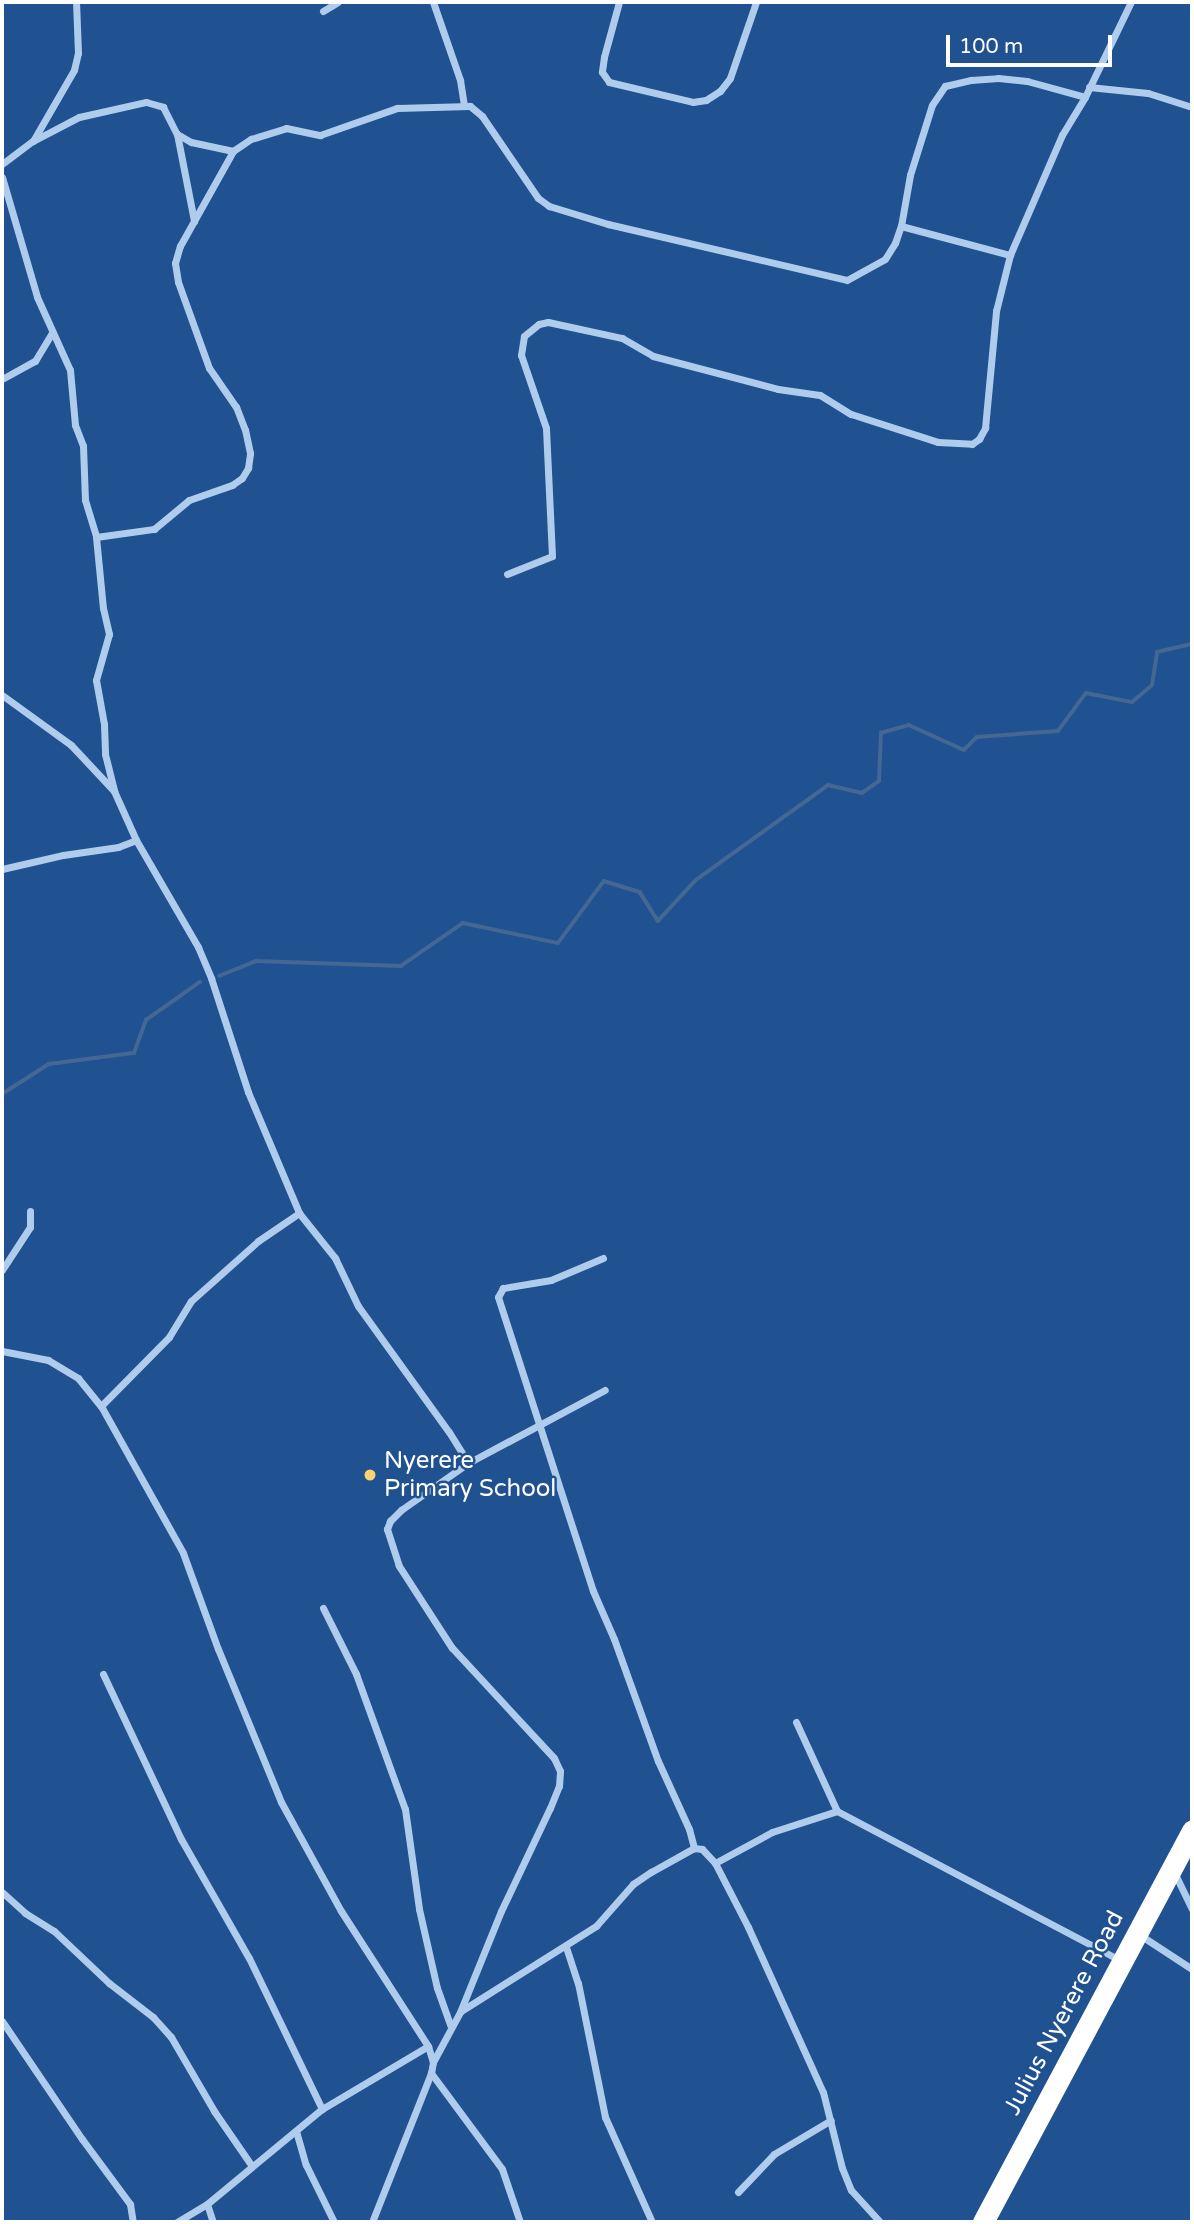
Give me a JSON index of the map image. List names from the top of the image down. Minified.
{"streets":{"highway":["Julius Nyerere Road"]},"places":["Nyerere Primary School"],"scale_bar":"100 m"}
